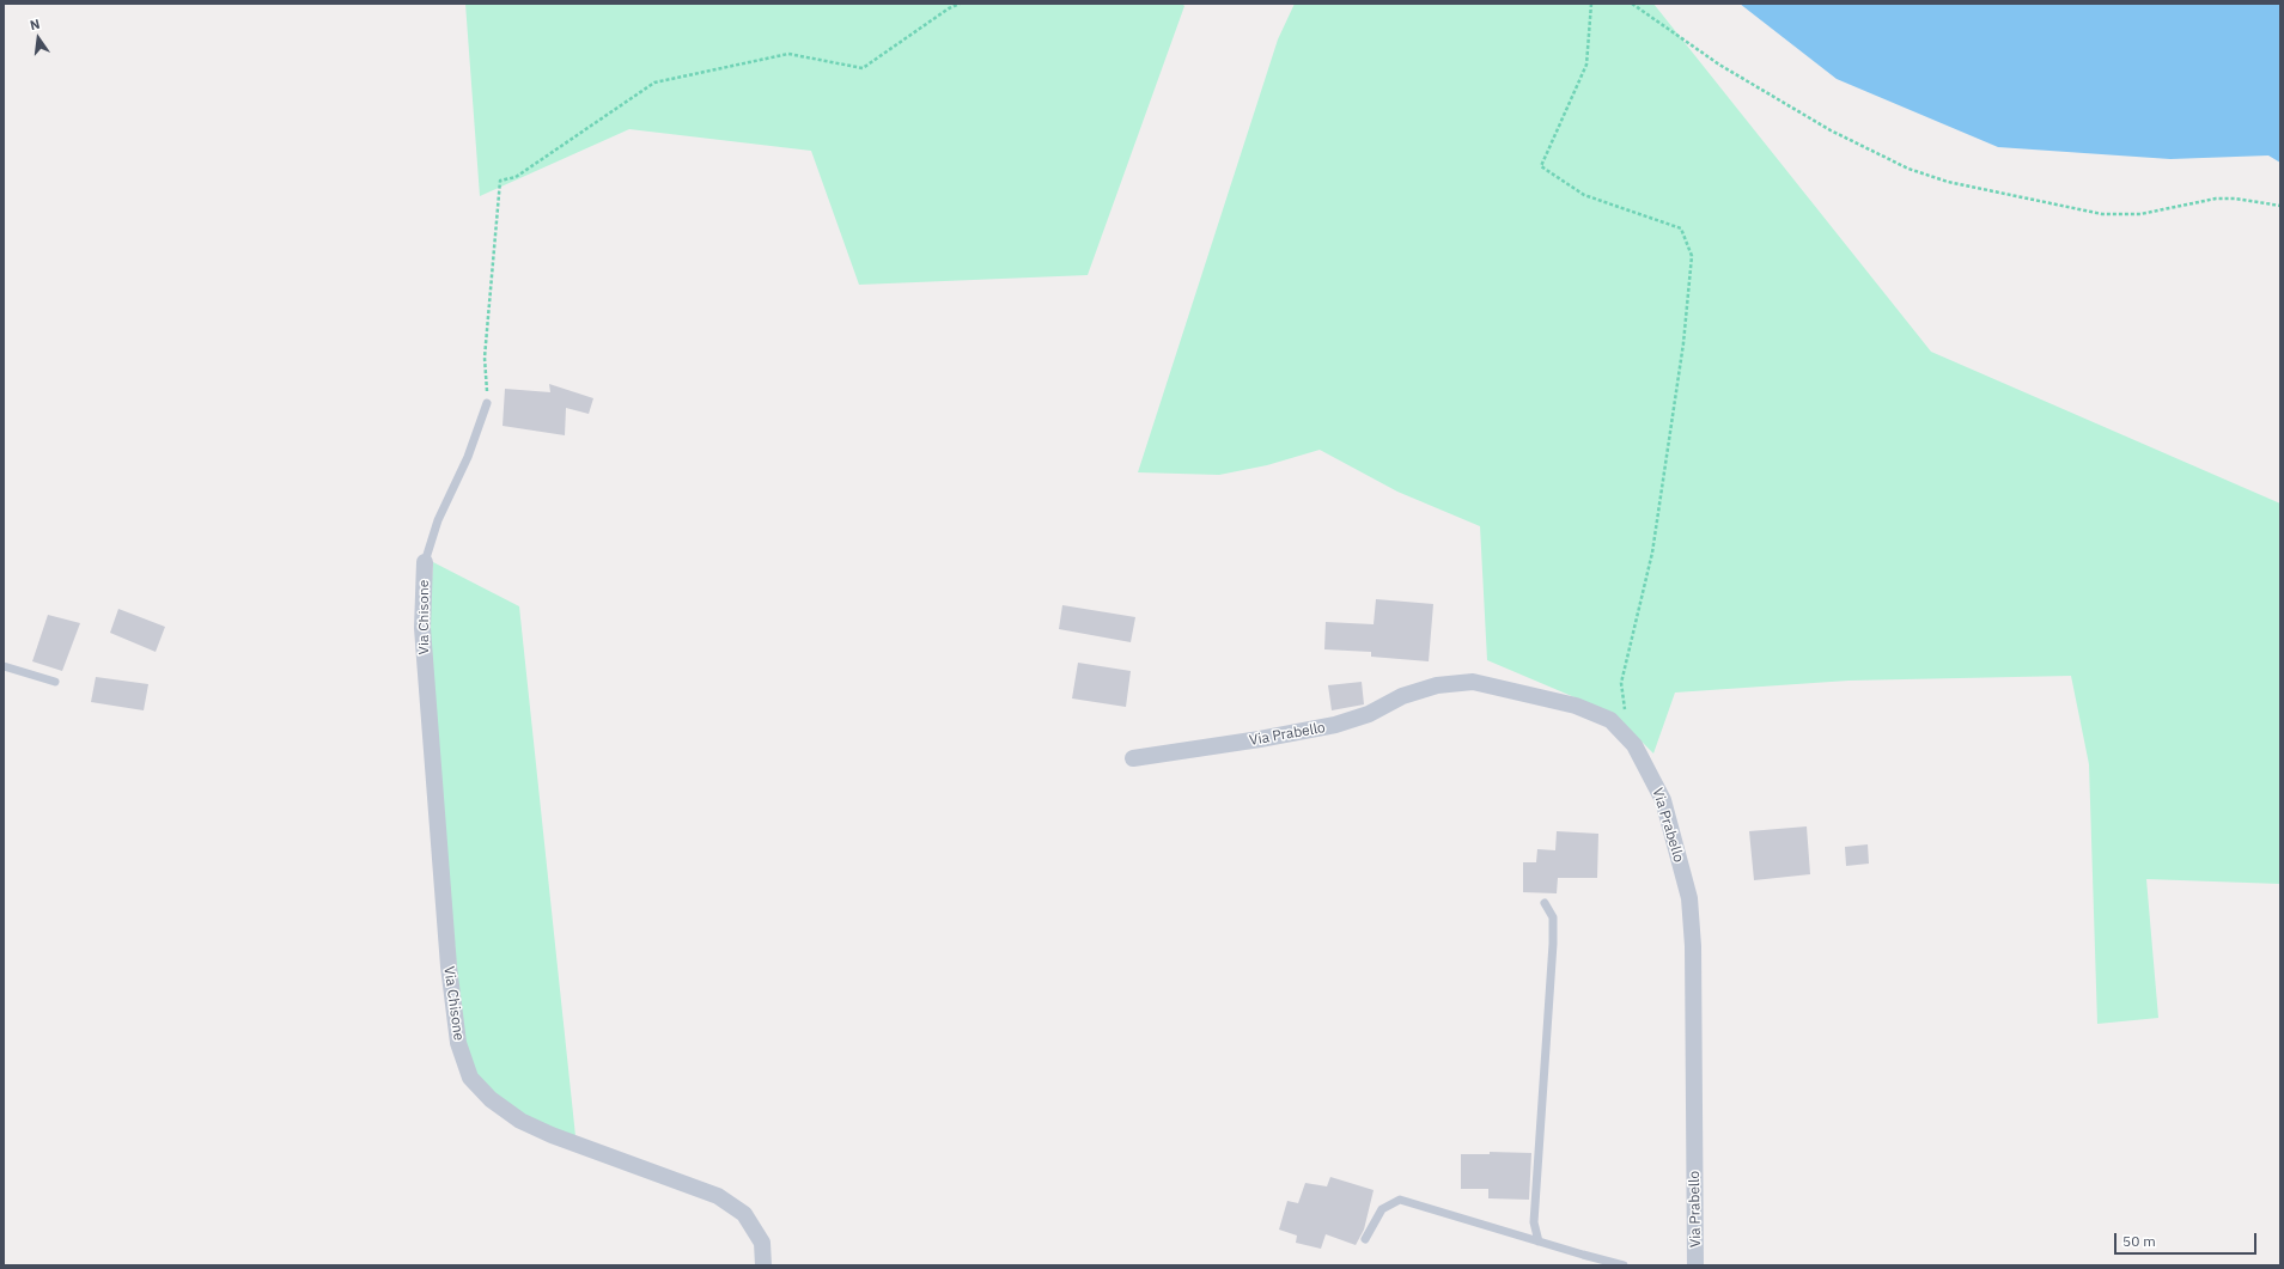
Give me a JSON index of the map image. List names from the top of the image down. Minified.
{"streets":{"street":["Via Chisone","Via Prabello"]},"scale_bar":"50 m","north":"top"}
